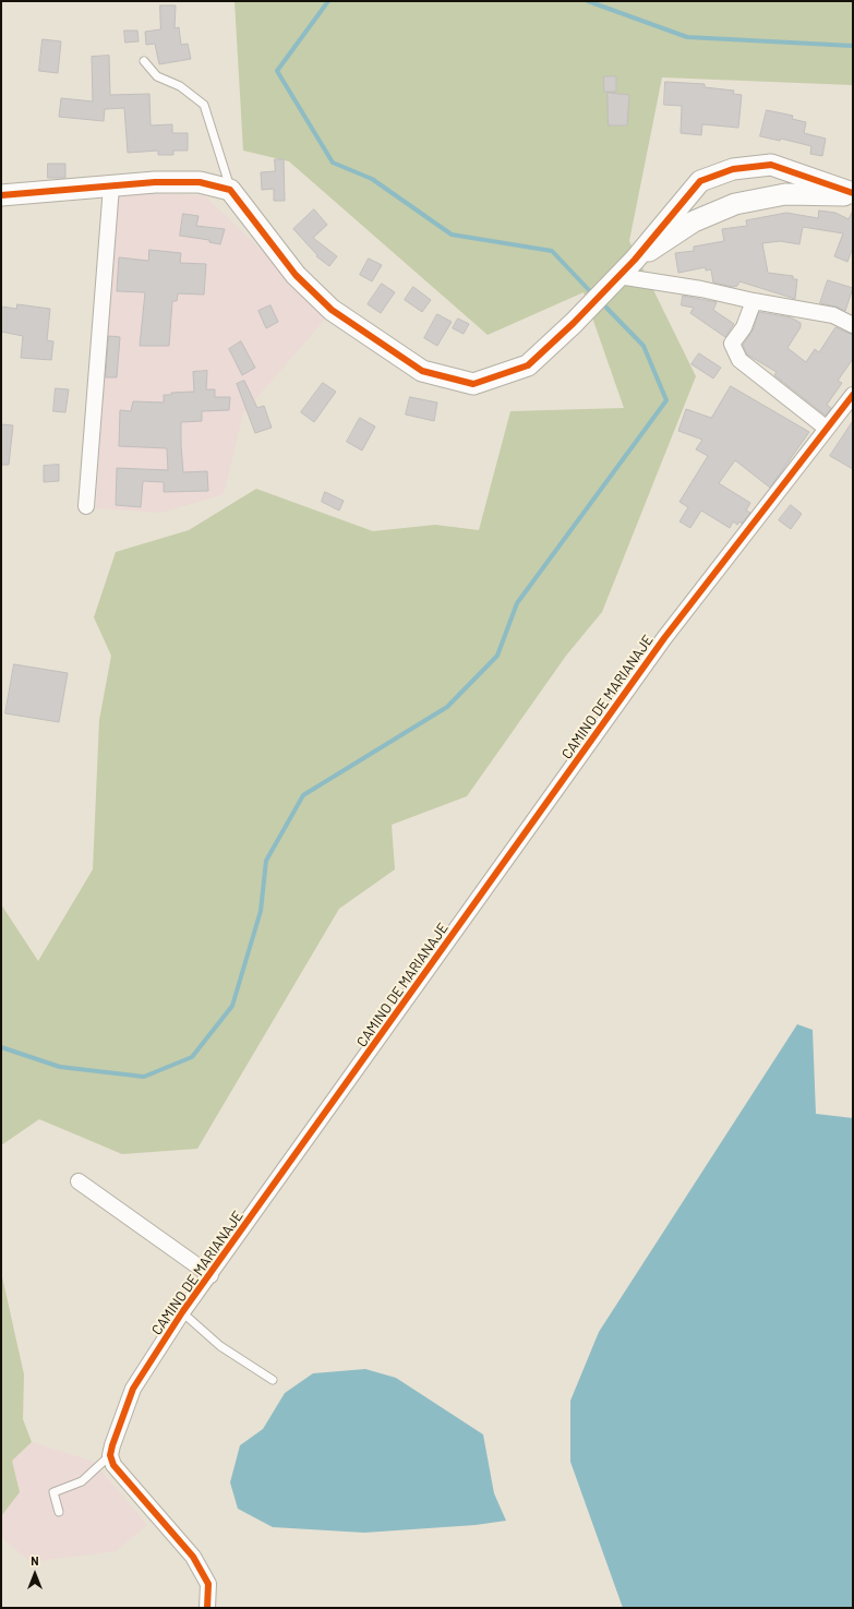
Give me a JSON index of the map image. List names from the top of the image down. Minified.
{"streets":{"street":["CAMINO DE MARIANAJE"]},"north":"top"}
